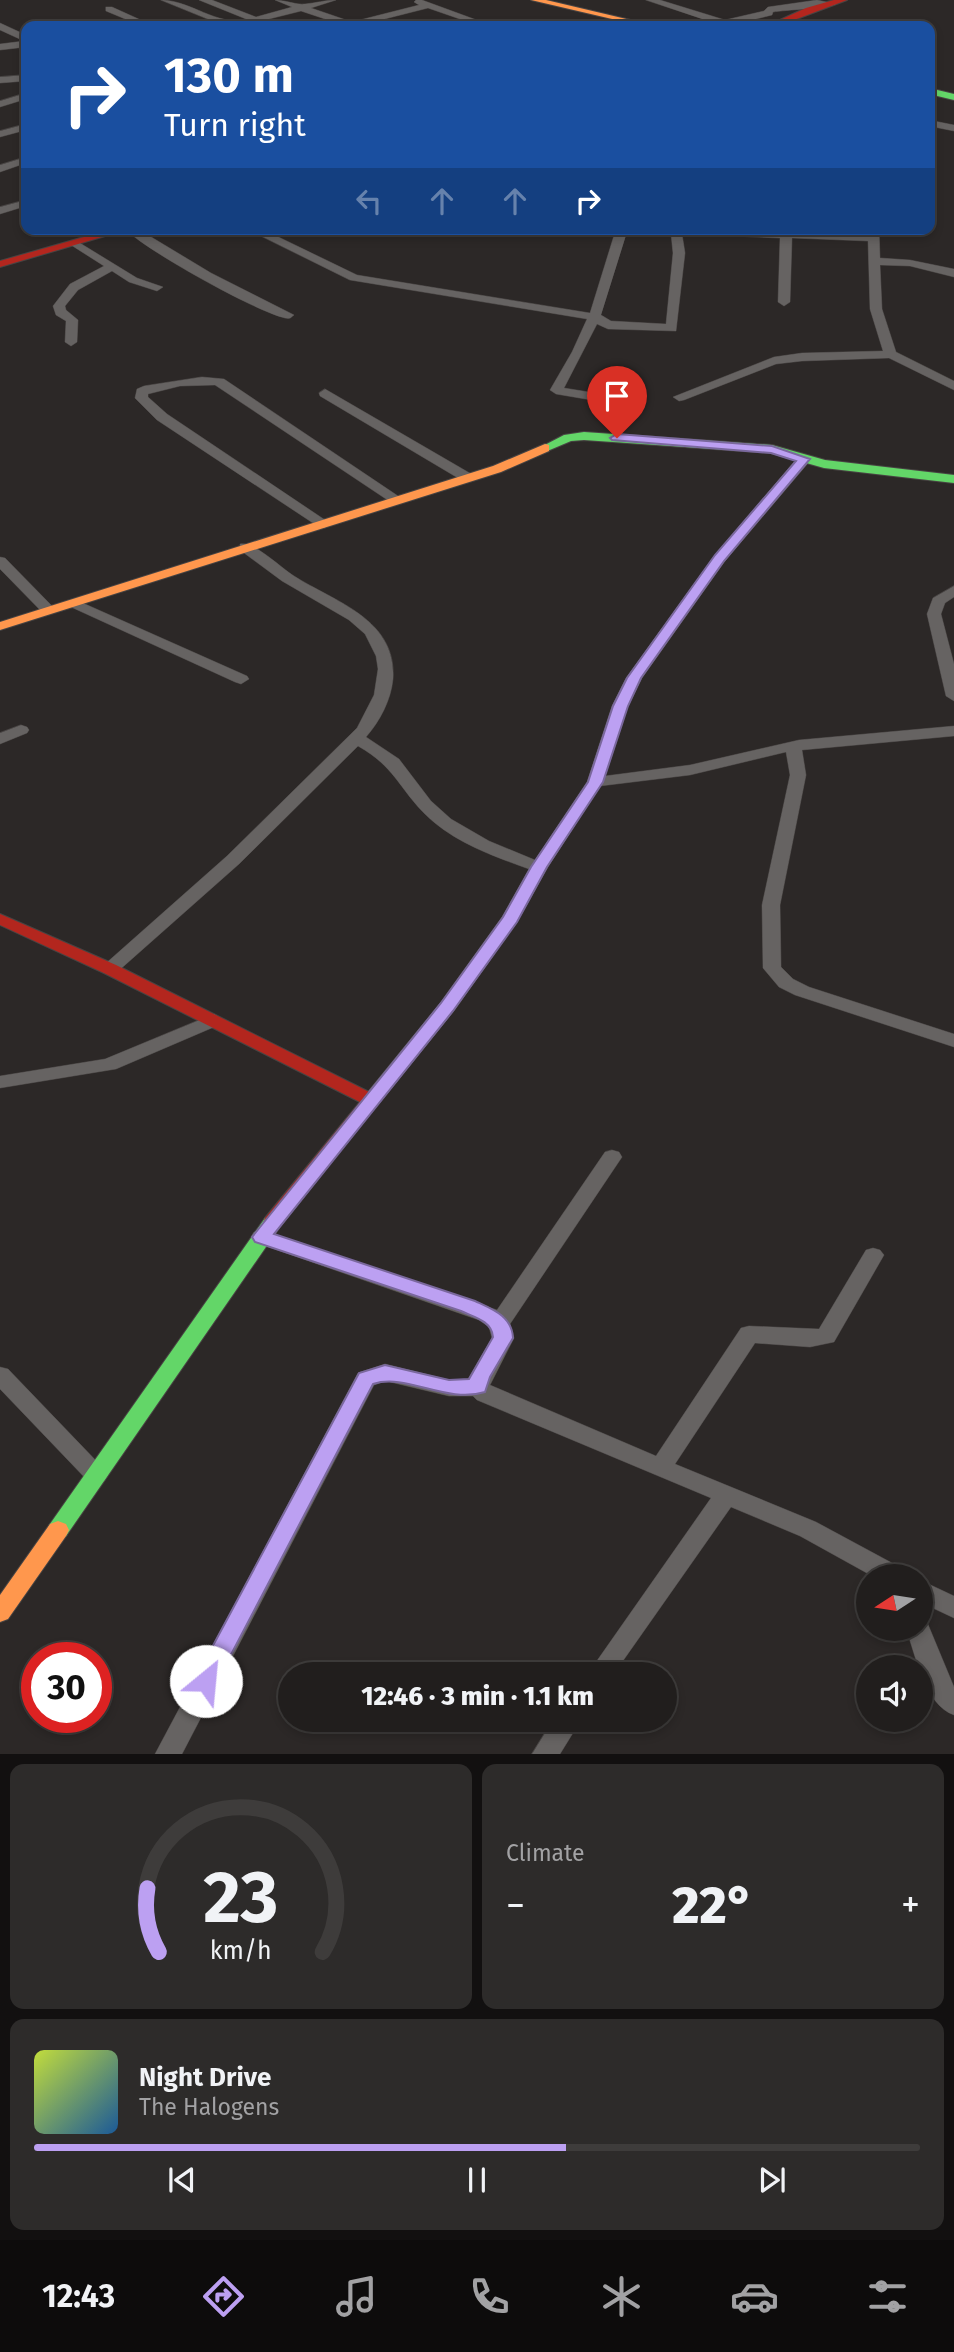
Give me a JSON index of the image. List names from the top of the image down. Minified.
{"north":"left","page":{"turn":["130 m","Turn right"],"limit":"30","trip":"12:46 · 3 min · 1.1 km","tile":"Climate","heat":["−","22°","+"],"song":["Night Drive","The Halogens"],"tabs":"12:43","gauge":["23","km/h"]}}
